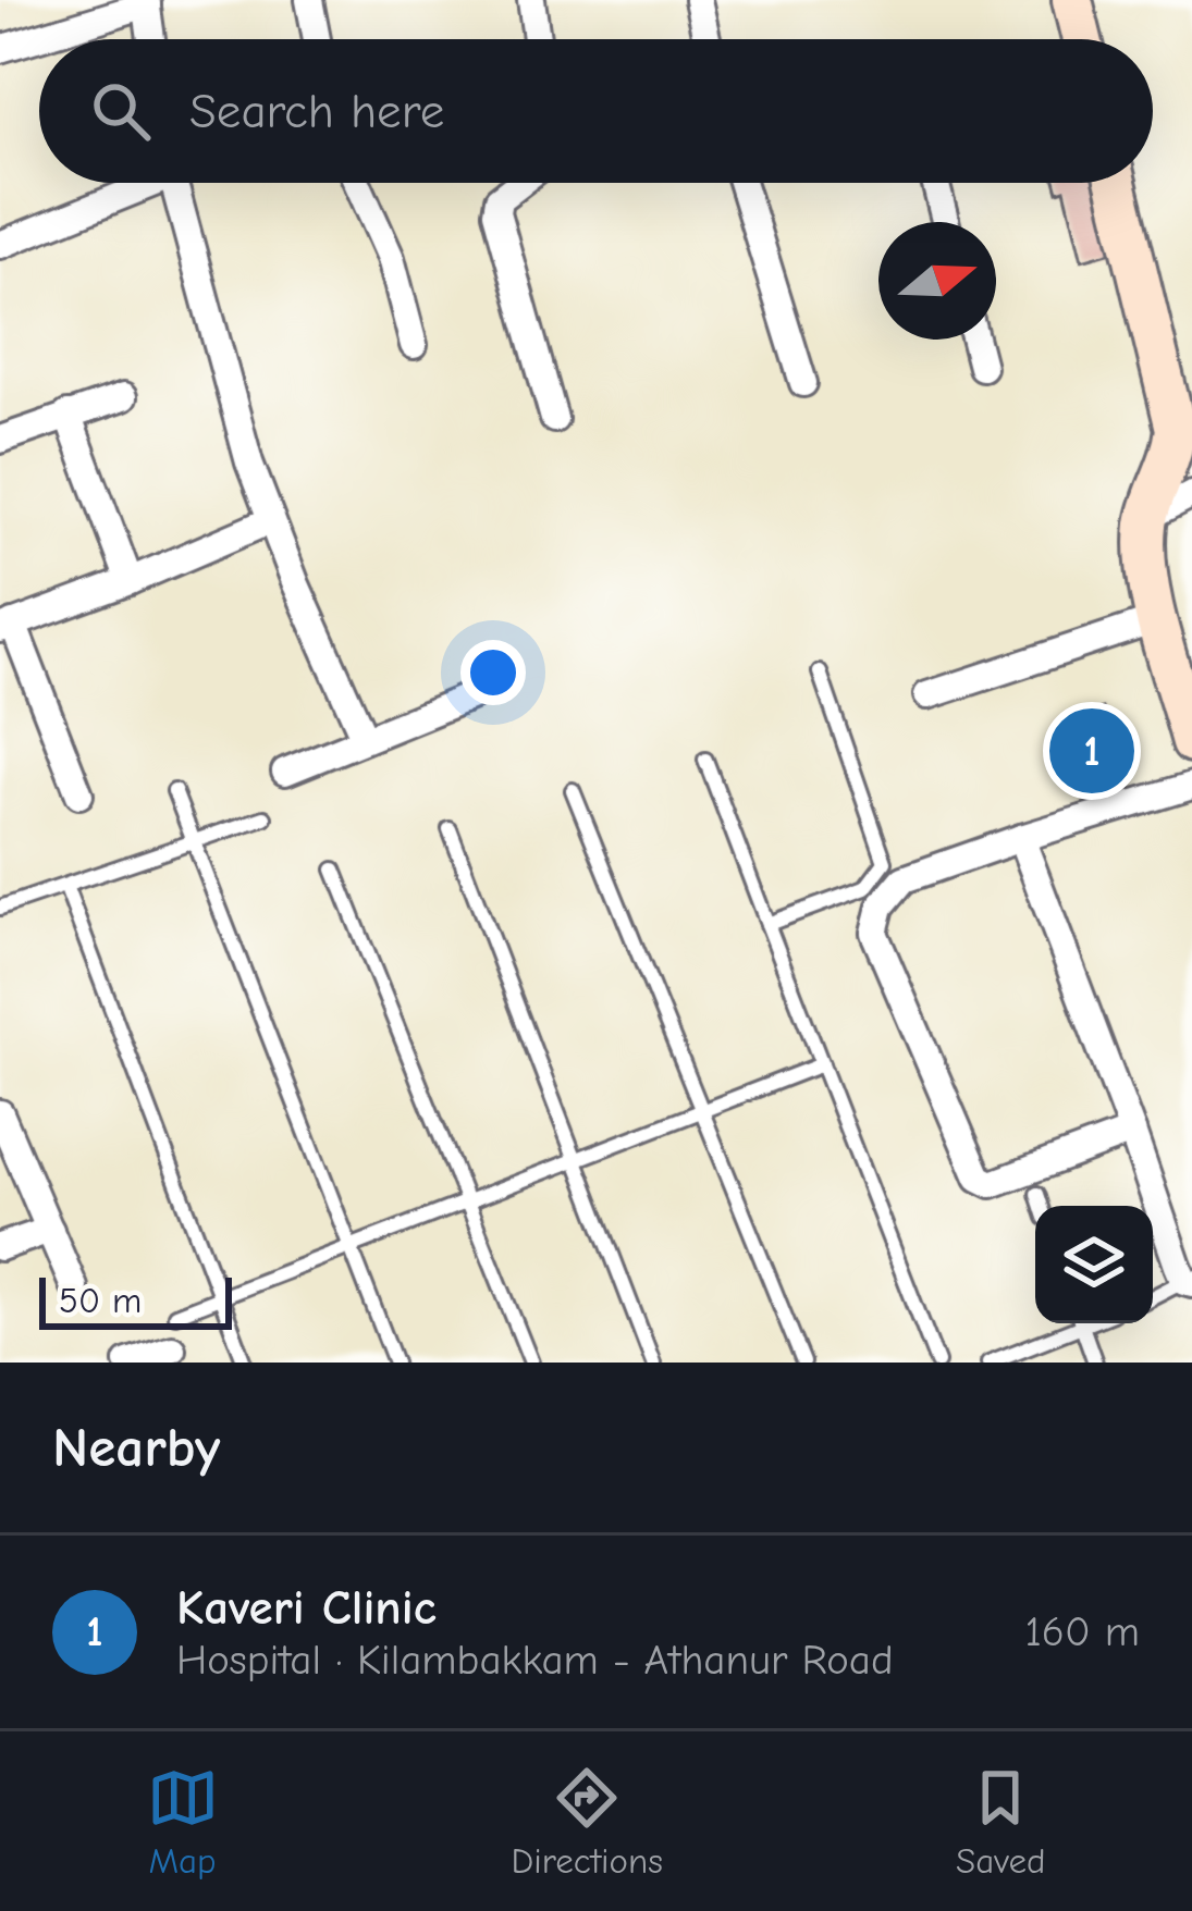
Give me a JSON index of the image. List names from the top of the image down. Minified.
{"scale_bar":"50 m","north":"right","page":{"search":"Search here","pins":"1","scale":"50 m","heading":"Nearby","list":[{"mark":"1","name":"Kaveri Clinic","note":"Hospital · Kilambakkam - Athanur Road","value":"160 m"}],"nav":["Map","Directions","Saved"]}}
